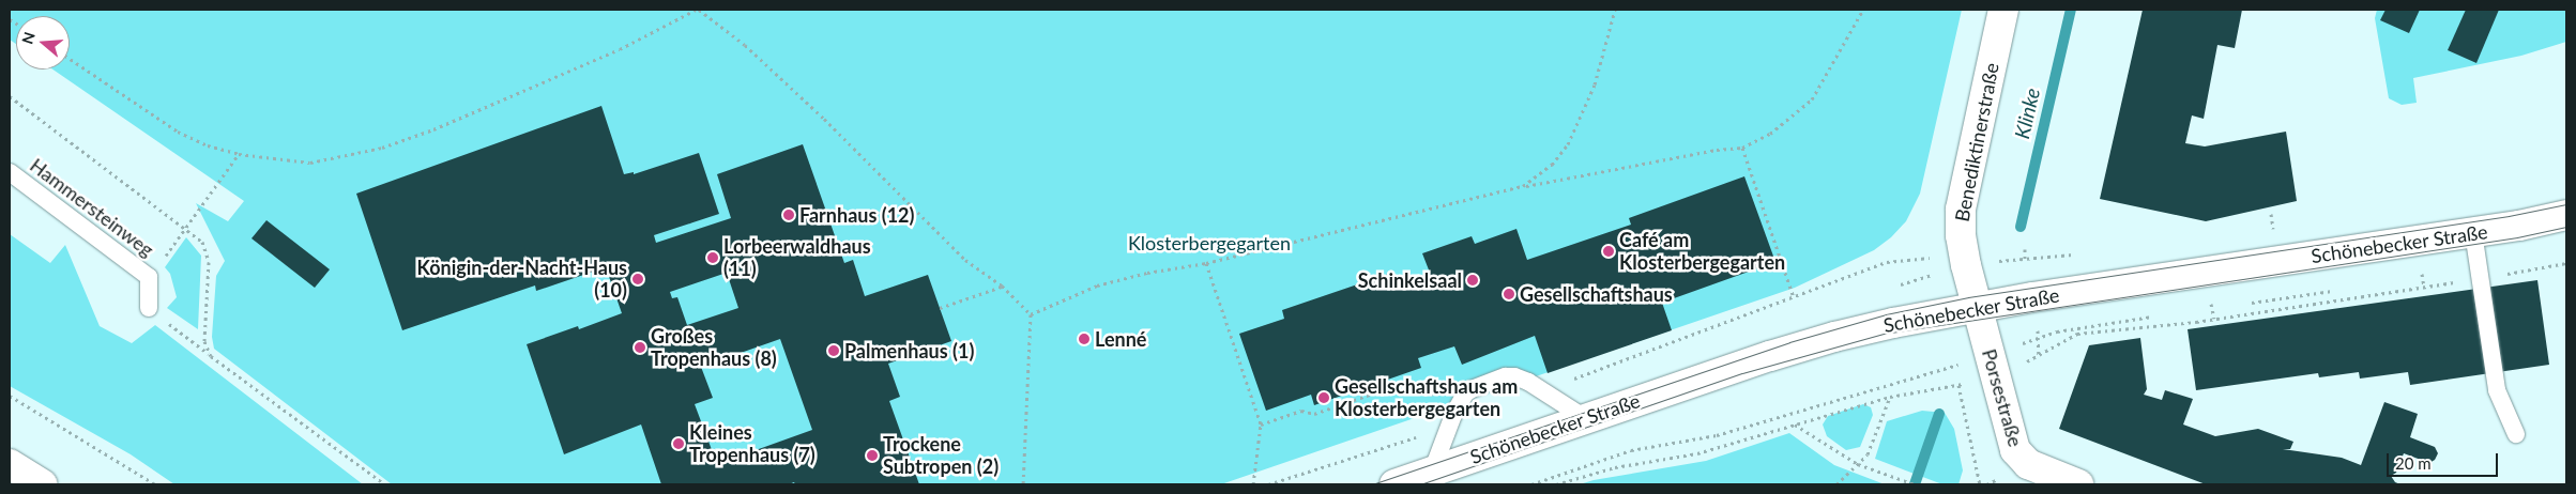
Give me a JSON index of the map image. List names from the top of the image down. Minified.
{"streets":{"main road":["Benediktinerstraße","Schönebecker Straße","Porsestraße"],"lane":["Hammersteinweg"]},"crossings":[["Benediktinerstraße","Schönebecker Straße"],["Benediktinerstraße","Porsestraße"],["Schönebecker Straße","Porsestraße"]],"water":["Klinke"],"parks":["Klosterbergegarten"],"places":["Farnhaus (12)","Café am Klosterbergegarten","Lorbeerwaldhaus (11)","Königin-der-Nacht-Haus (10)","Schinkelsaal","Gesellschaftshaus","Lenné","Großes Tropenhaus (8)","Palmenhaus (1)","Gesellschaftshaus am Klosterbergegarten","Kleines Tropenhaus (7)","Trockene Subtropen (2)"],"scale_bar":"20 m","north":"left"}
